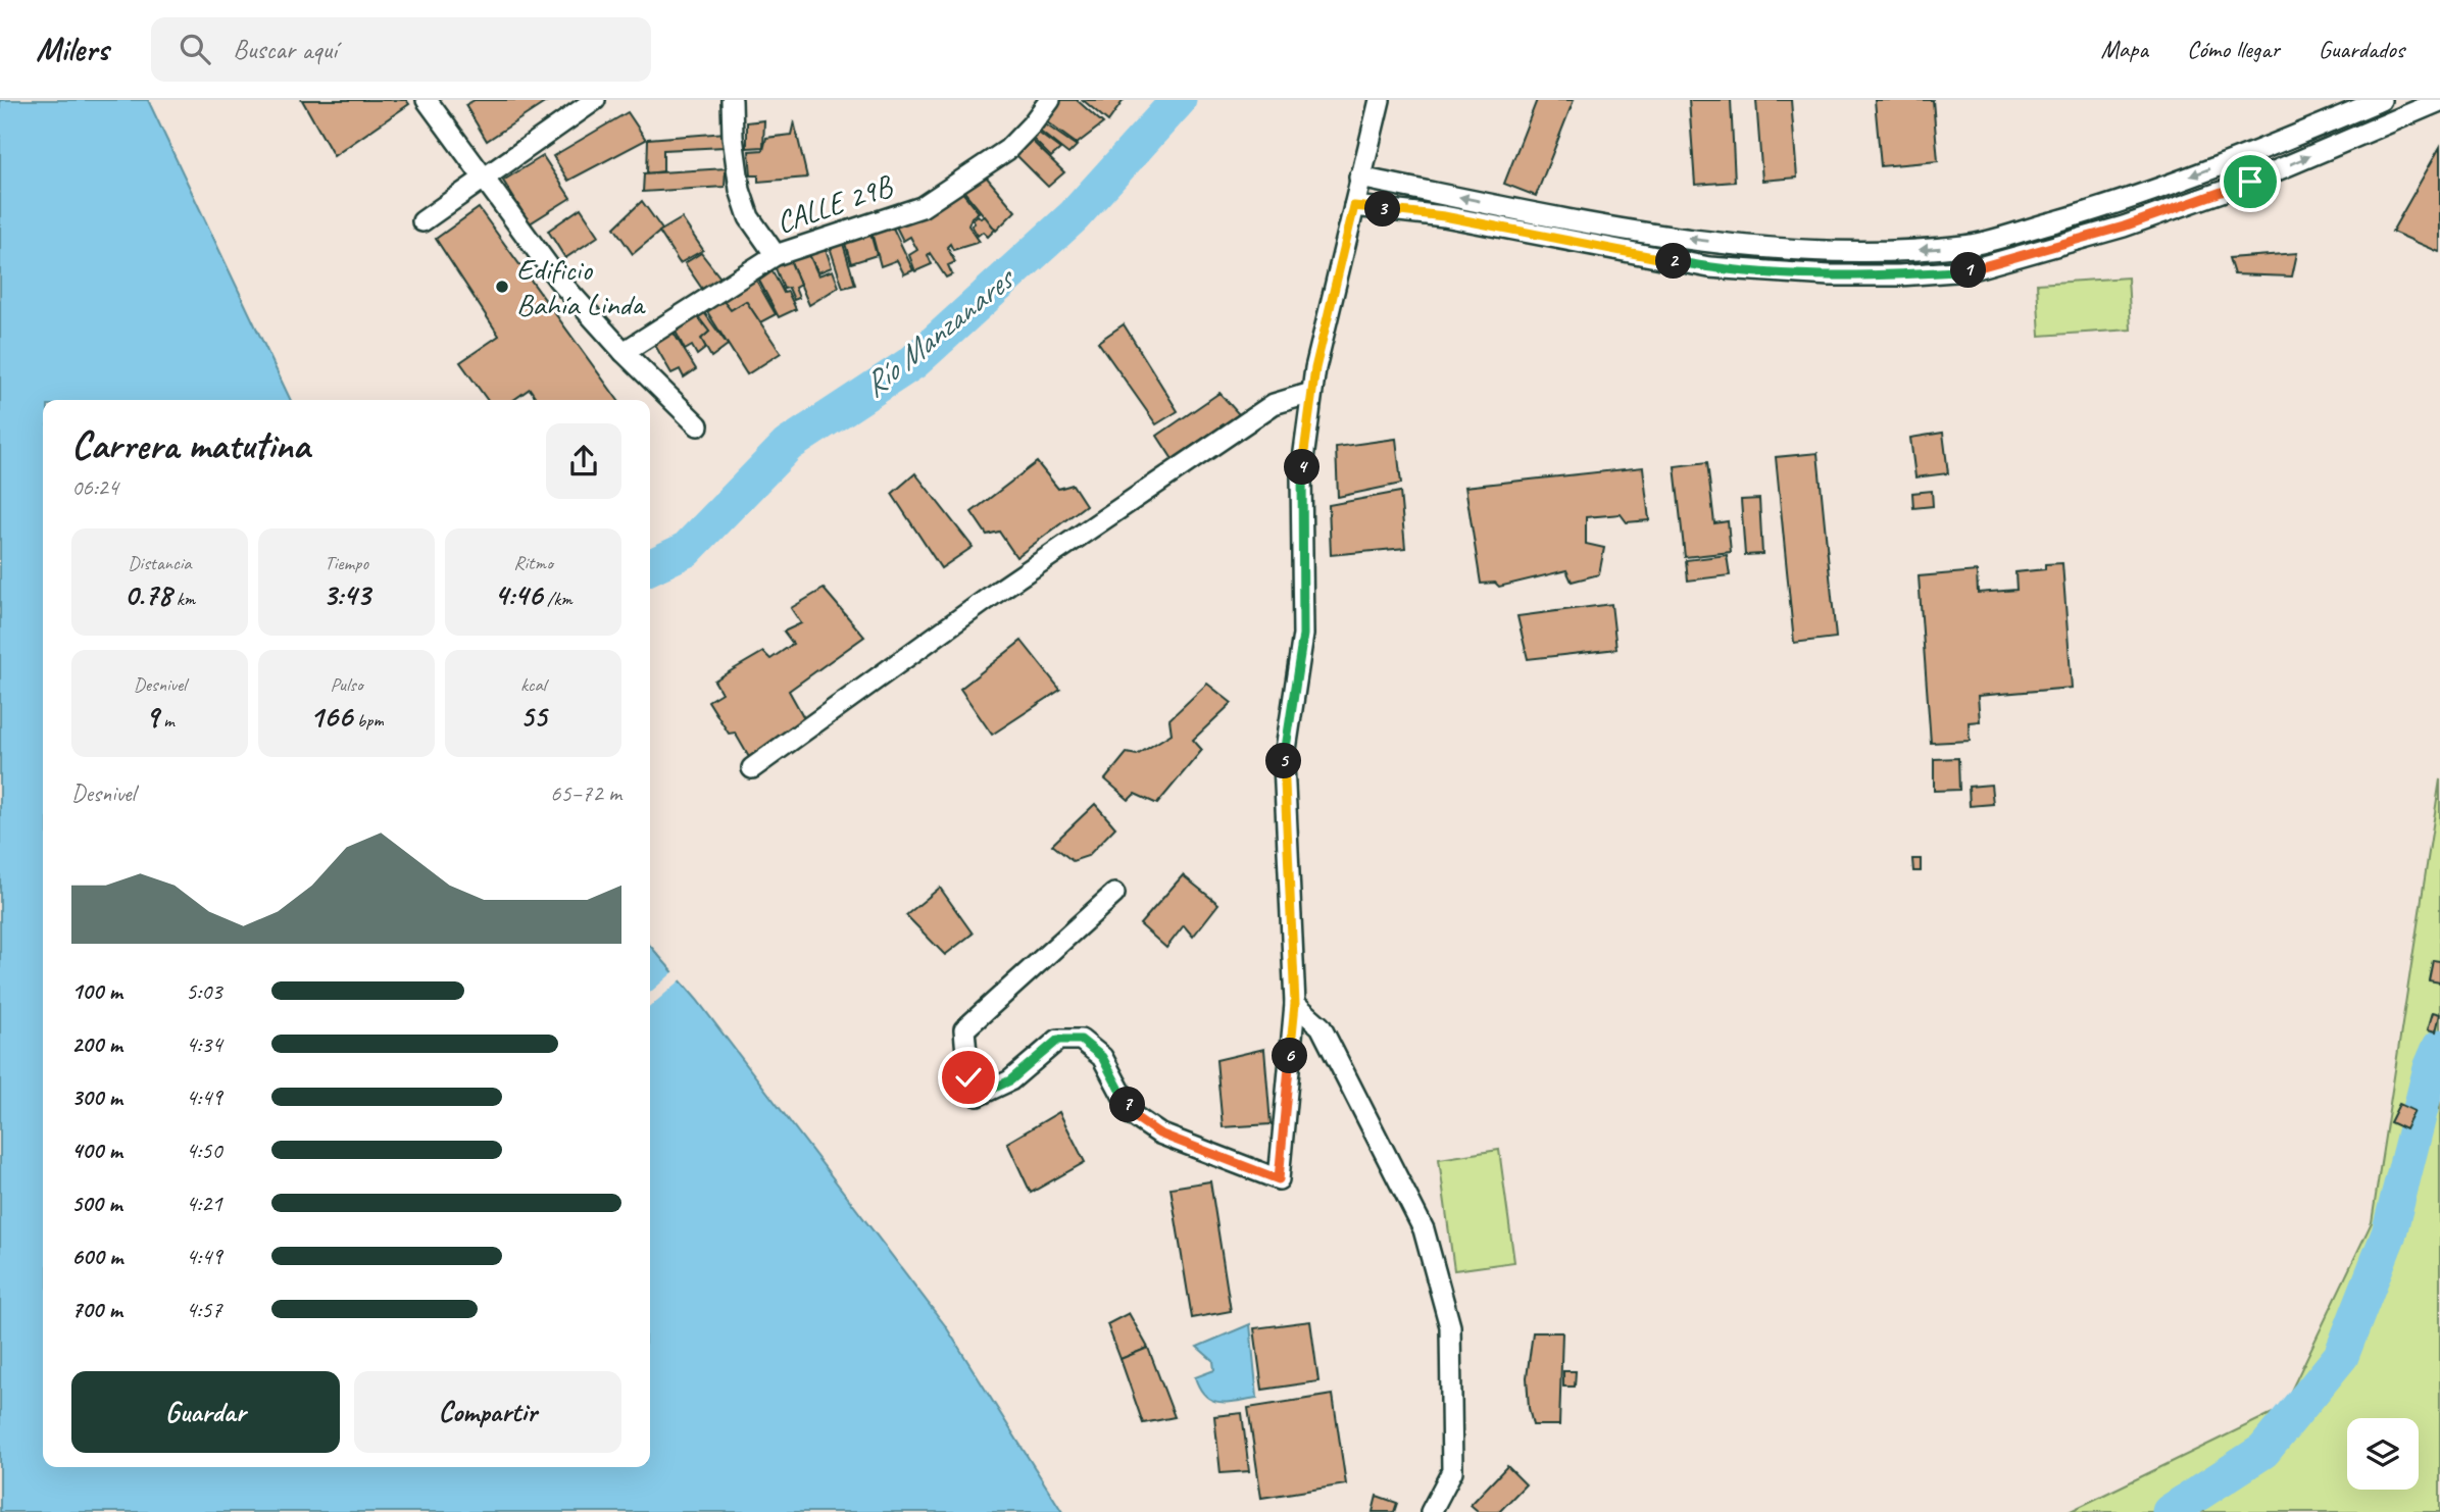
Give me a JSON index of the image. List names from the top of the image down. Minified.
{"streets":{"street":["CALLE 29B"]},"water":["Río Manzanares"],"places":["Edificio Bahía Linda"],"page":{"header":"Milers","search":"Buscar aquí","nav":["Mapa","Cómo llegar","Guardados"],"pins":["3","2","1","4","5","6","7"],"heading":["Carrera matutina","06:24"],"stats":[["Distancia","0.78 km"],["Tiempo","3:43"],["Ritmo","4:46 /km"],["Desnivel","9 m"],["Pulso","166 bpm"],["kcal","55"]],"chart":["Desnivel","65–72 m"],"list":[{"name":"100 m","note":"5:03"},{"name":"200 m","note":"4:34"},{"name":"300 m","note":"4:49"},{"name":"400 m","note":"4:50"},{"name":"500 m","note":"4:21"},{"name":"600 m","note":"4:49"},{"name":"700 m","note":"4:57"}],"buttons":["Guardar","Compartir"]}}
